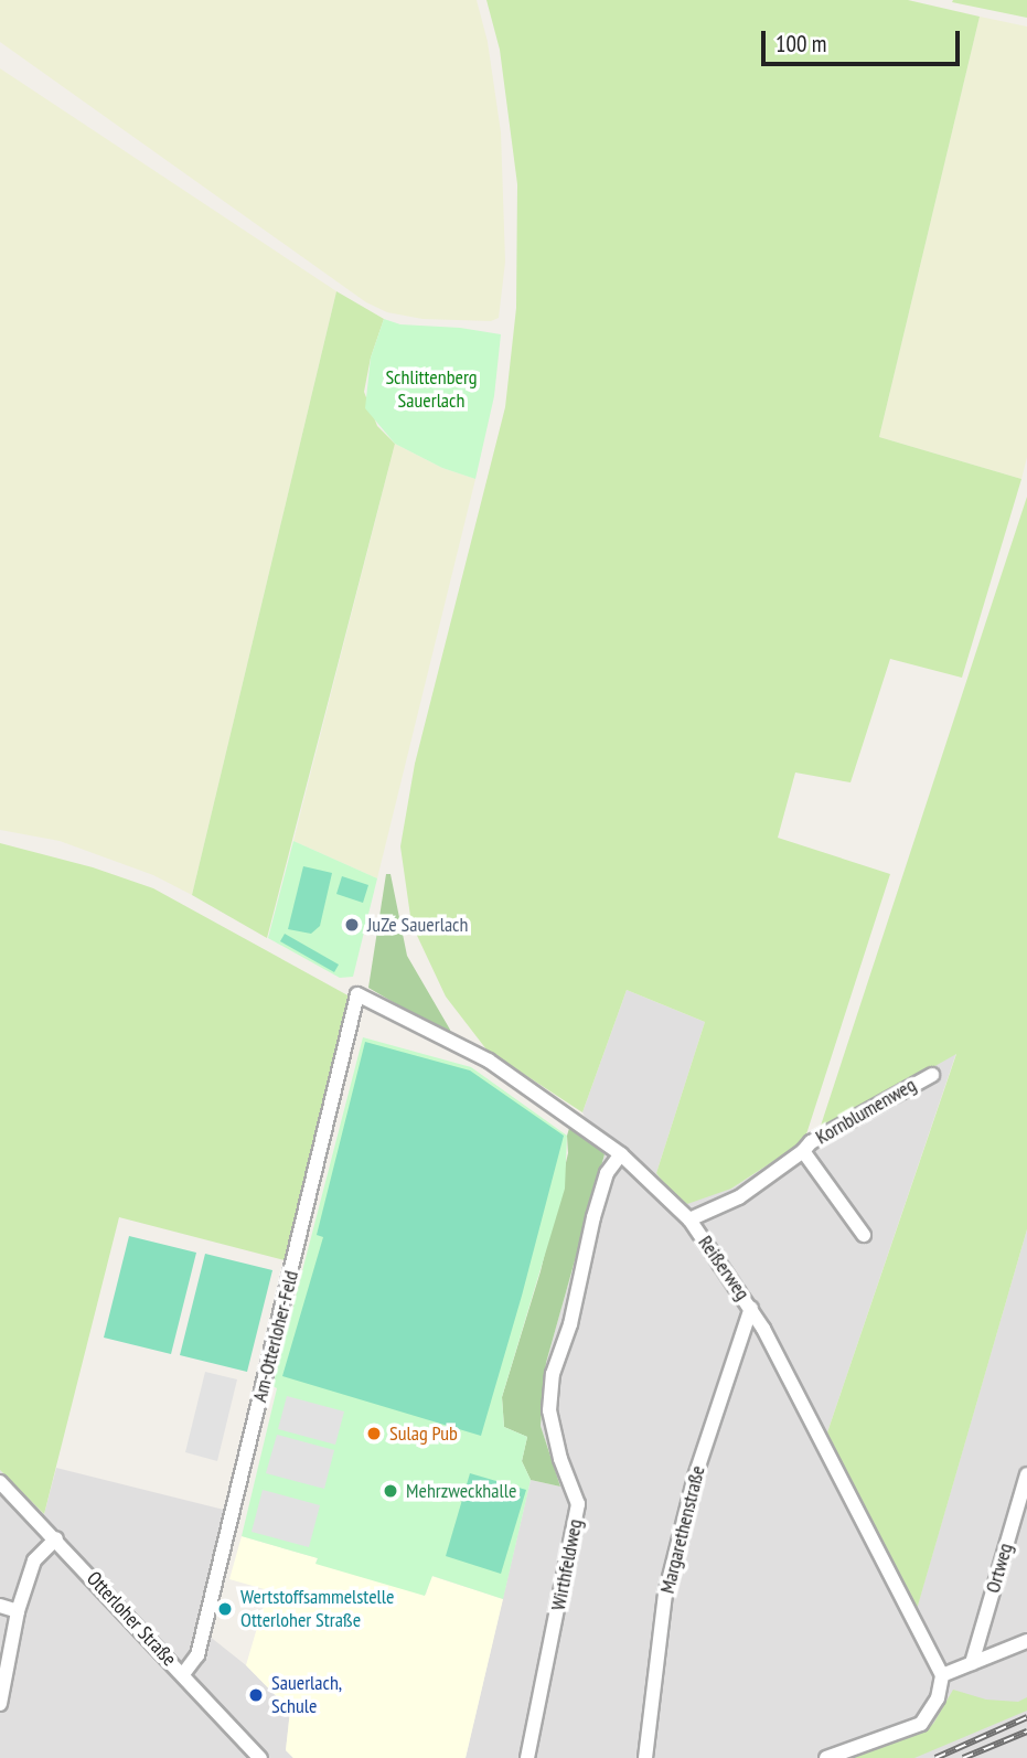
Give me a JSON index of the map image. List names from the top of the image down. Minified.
{"streets":{"street":["Kornblumenweg","Reißerweg","Am-Otterloher-Feld","Margarethenstraße","Wirthfeldweg","Ortweg","Otterloher Straße"]},"crossings":[["Kornblumenweg","Reißerweg"],["Reißerweg","Am-Otterloher-Feld"],["Reißerweg","Margarethenstraße"],["Reißerweg","Wirthfeldweg"],["Am-Otterloher-Feld","Otterloher Straße"]],"parks":["Schlittenberg Sauerlach"],"places":["JuZe Sauerlach","Sulag Pub","Mehrzweckhalle","Wertstoffsammelstelle Otterloher Straße","Sauerlach, Schule"],"scale_bar":"100 m"}
